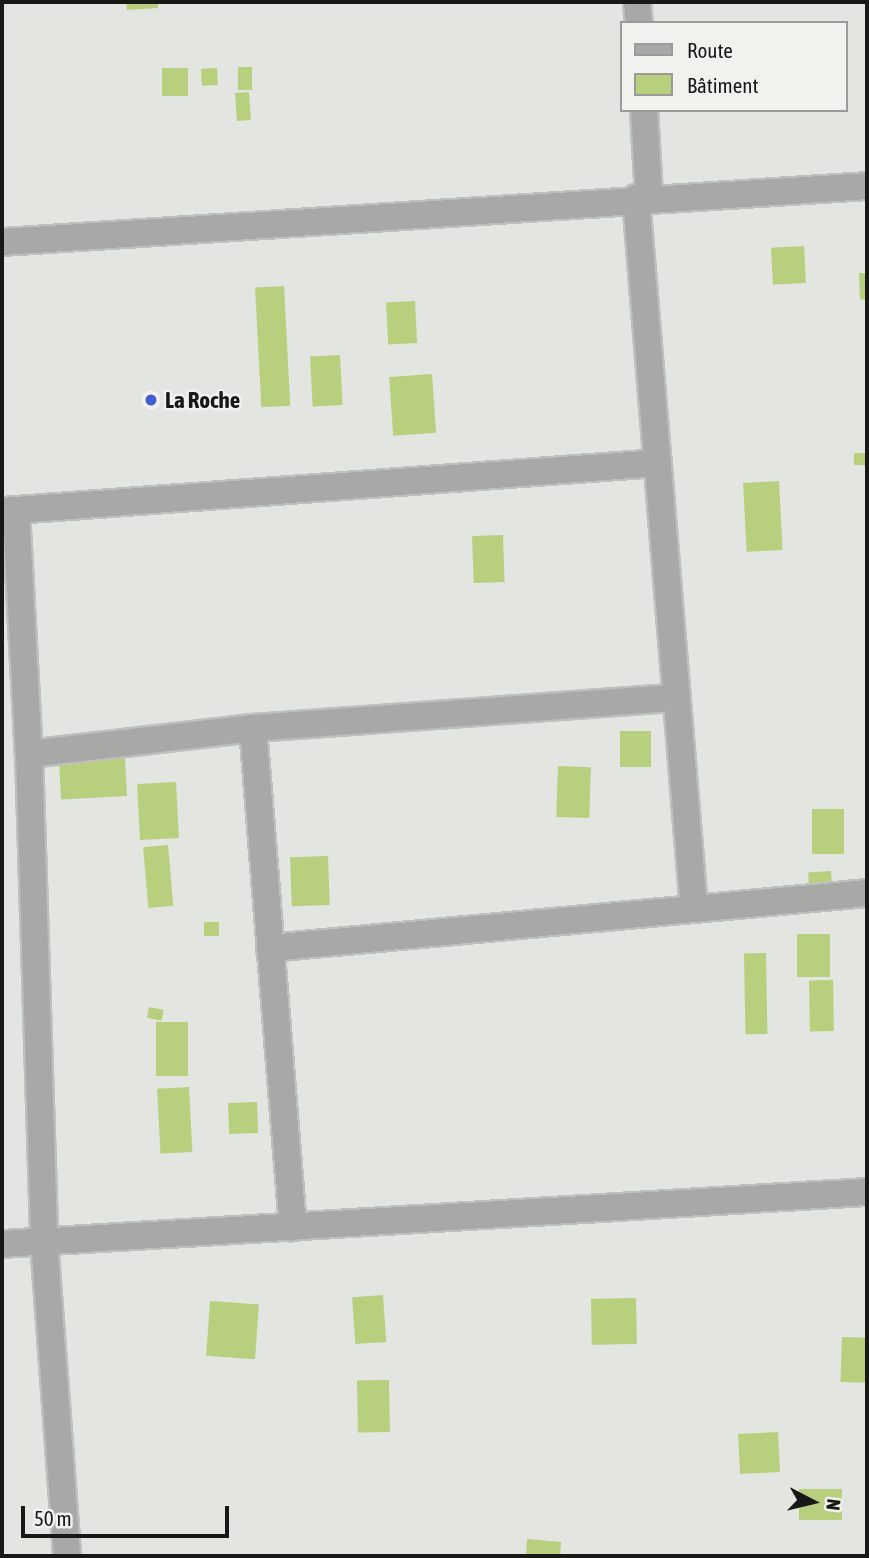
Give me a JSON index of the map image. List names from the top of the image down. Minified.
{"places":["La Roche"],"legend":["Route","Bâtiment"],"scale_bar":"50 m","north":"right"}
